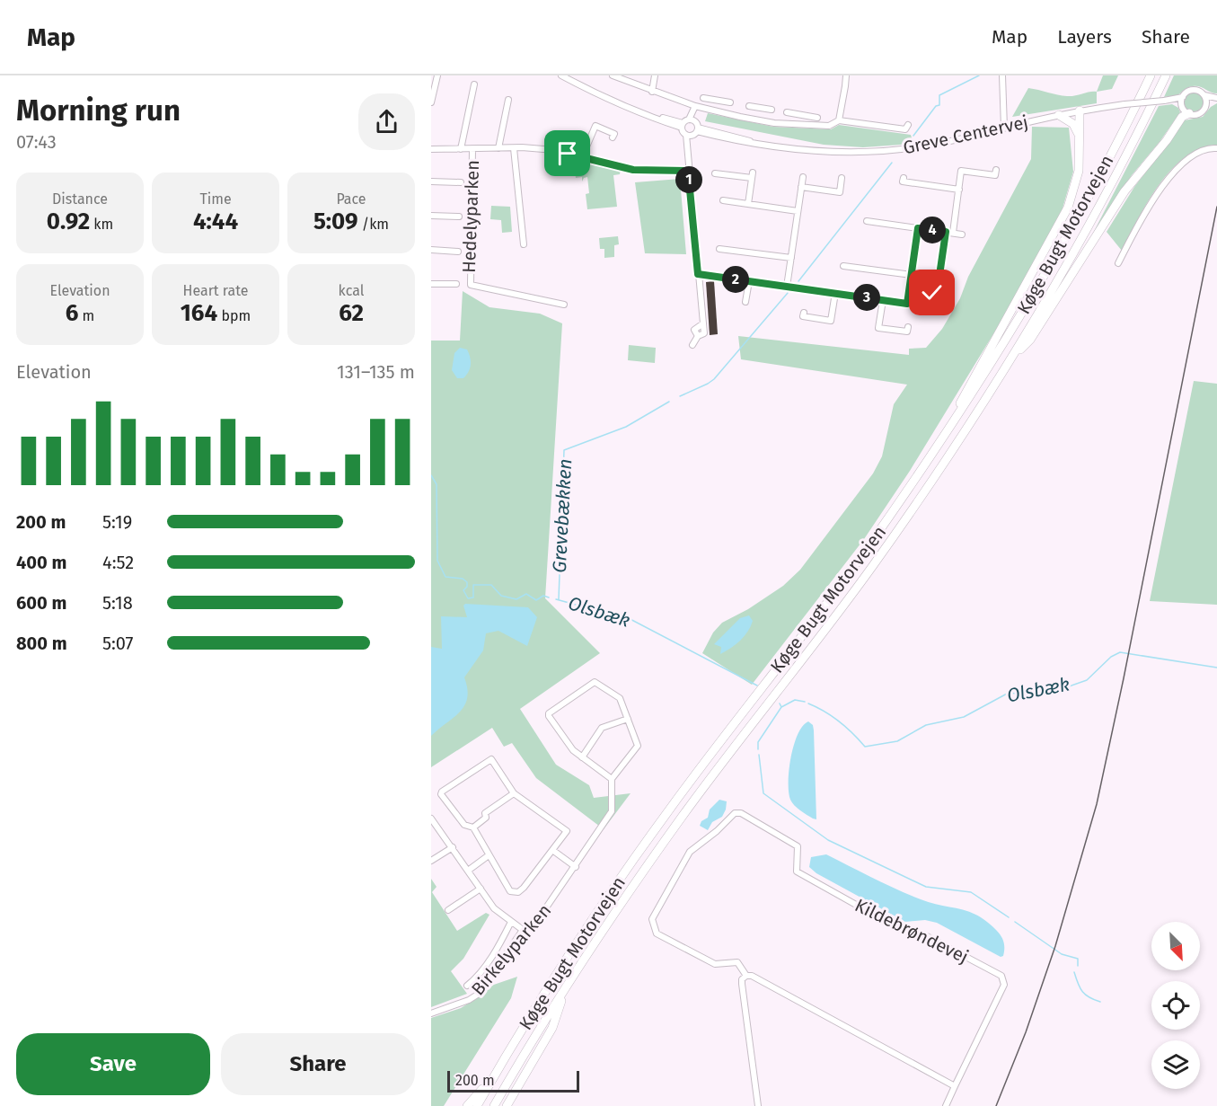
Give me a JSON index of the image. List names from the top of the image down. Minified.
{"streets":{"highway":["Køge Bugt Motorvejen"],"street":["Greve Centervej","Hedelyparken","Kildebrøndevej","Birkelyparken"]},"water":["Grevebækken","Olsbæk"],"scale_bar":"200 m","north":"bottom right","page":{"header":"Map","nav":["Map","Layers","Share"],"heading":["Morning run","07:43"],"pins":["1","4","2","3"],"stats":[["Distance","0.92 km"],["Time","4:44"],["Pace","5:09 /km"],["Elevation","6 m"],["Heart rate","164 bpm"],["kcal","62"]],"chart":["Elevation","131–135 m"],"list":[{"name":"200 m","note":"5:19"},{"name":"400 m","note":"4:52"},{"name":"600 m","note":"5:18"},{"name":"800 m","note":"5:07"}],"buttons":["Save","Share"],"scale":"200 m"}}
